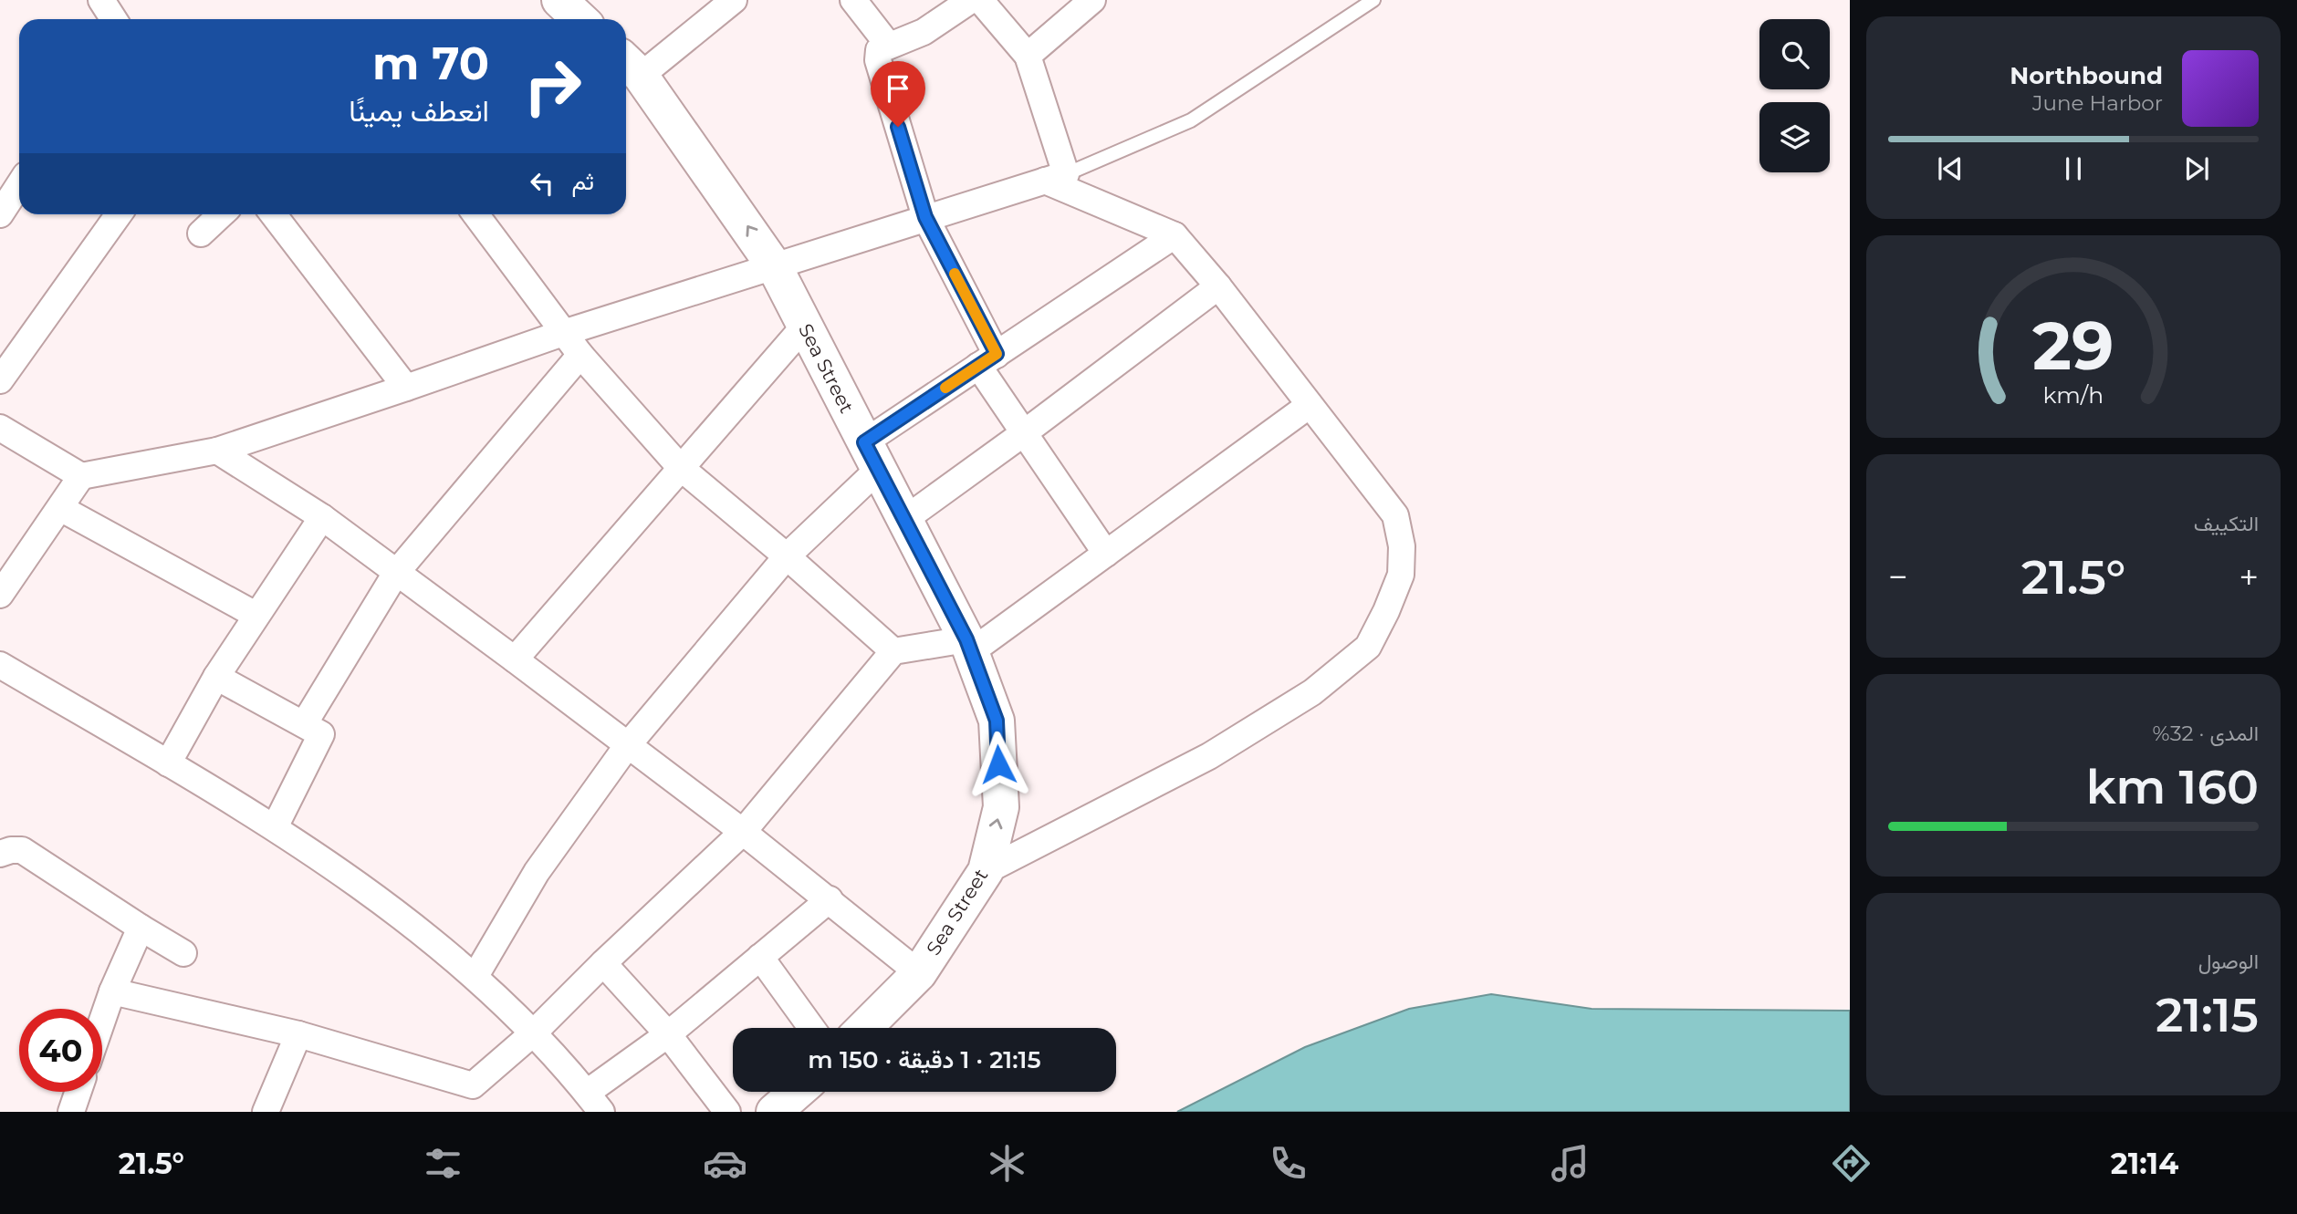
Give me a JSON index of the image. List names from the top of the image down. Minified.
{"streets":{"street":["Sea Street"]},"page":{"turn":["70 m","انعطف يمينًا"],"song":["Northbound","June Harbor"],"then":"ثم","tile":["التكييف",["المدى · 32%","160 km"],["الوصول","21:15"]],"heat":["−","21.5°","+"],"limit":"40","trip":"21:15 · 1 دقيقة · 150 m","tabs":["21:14","21.5°"],"gauge":["29","km/h"]}}
